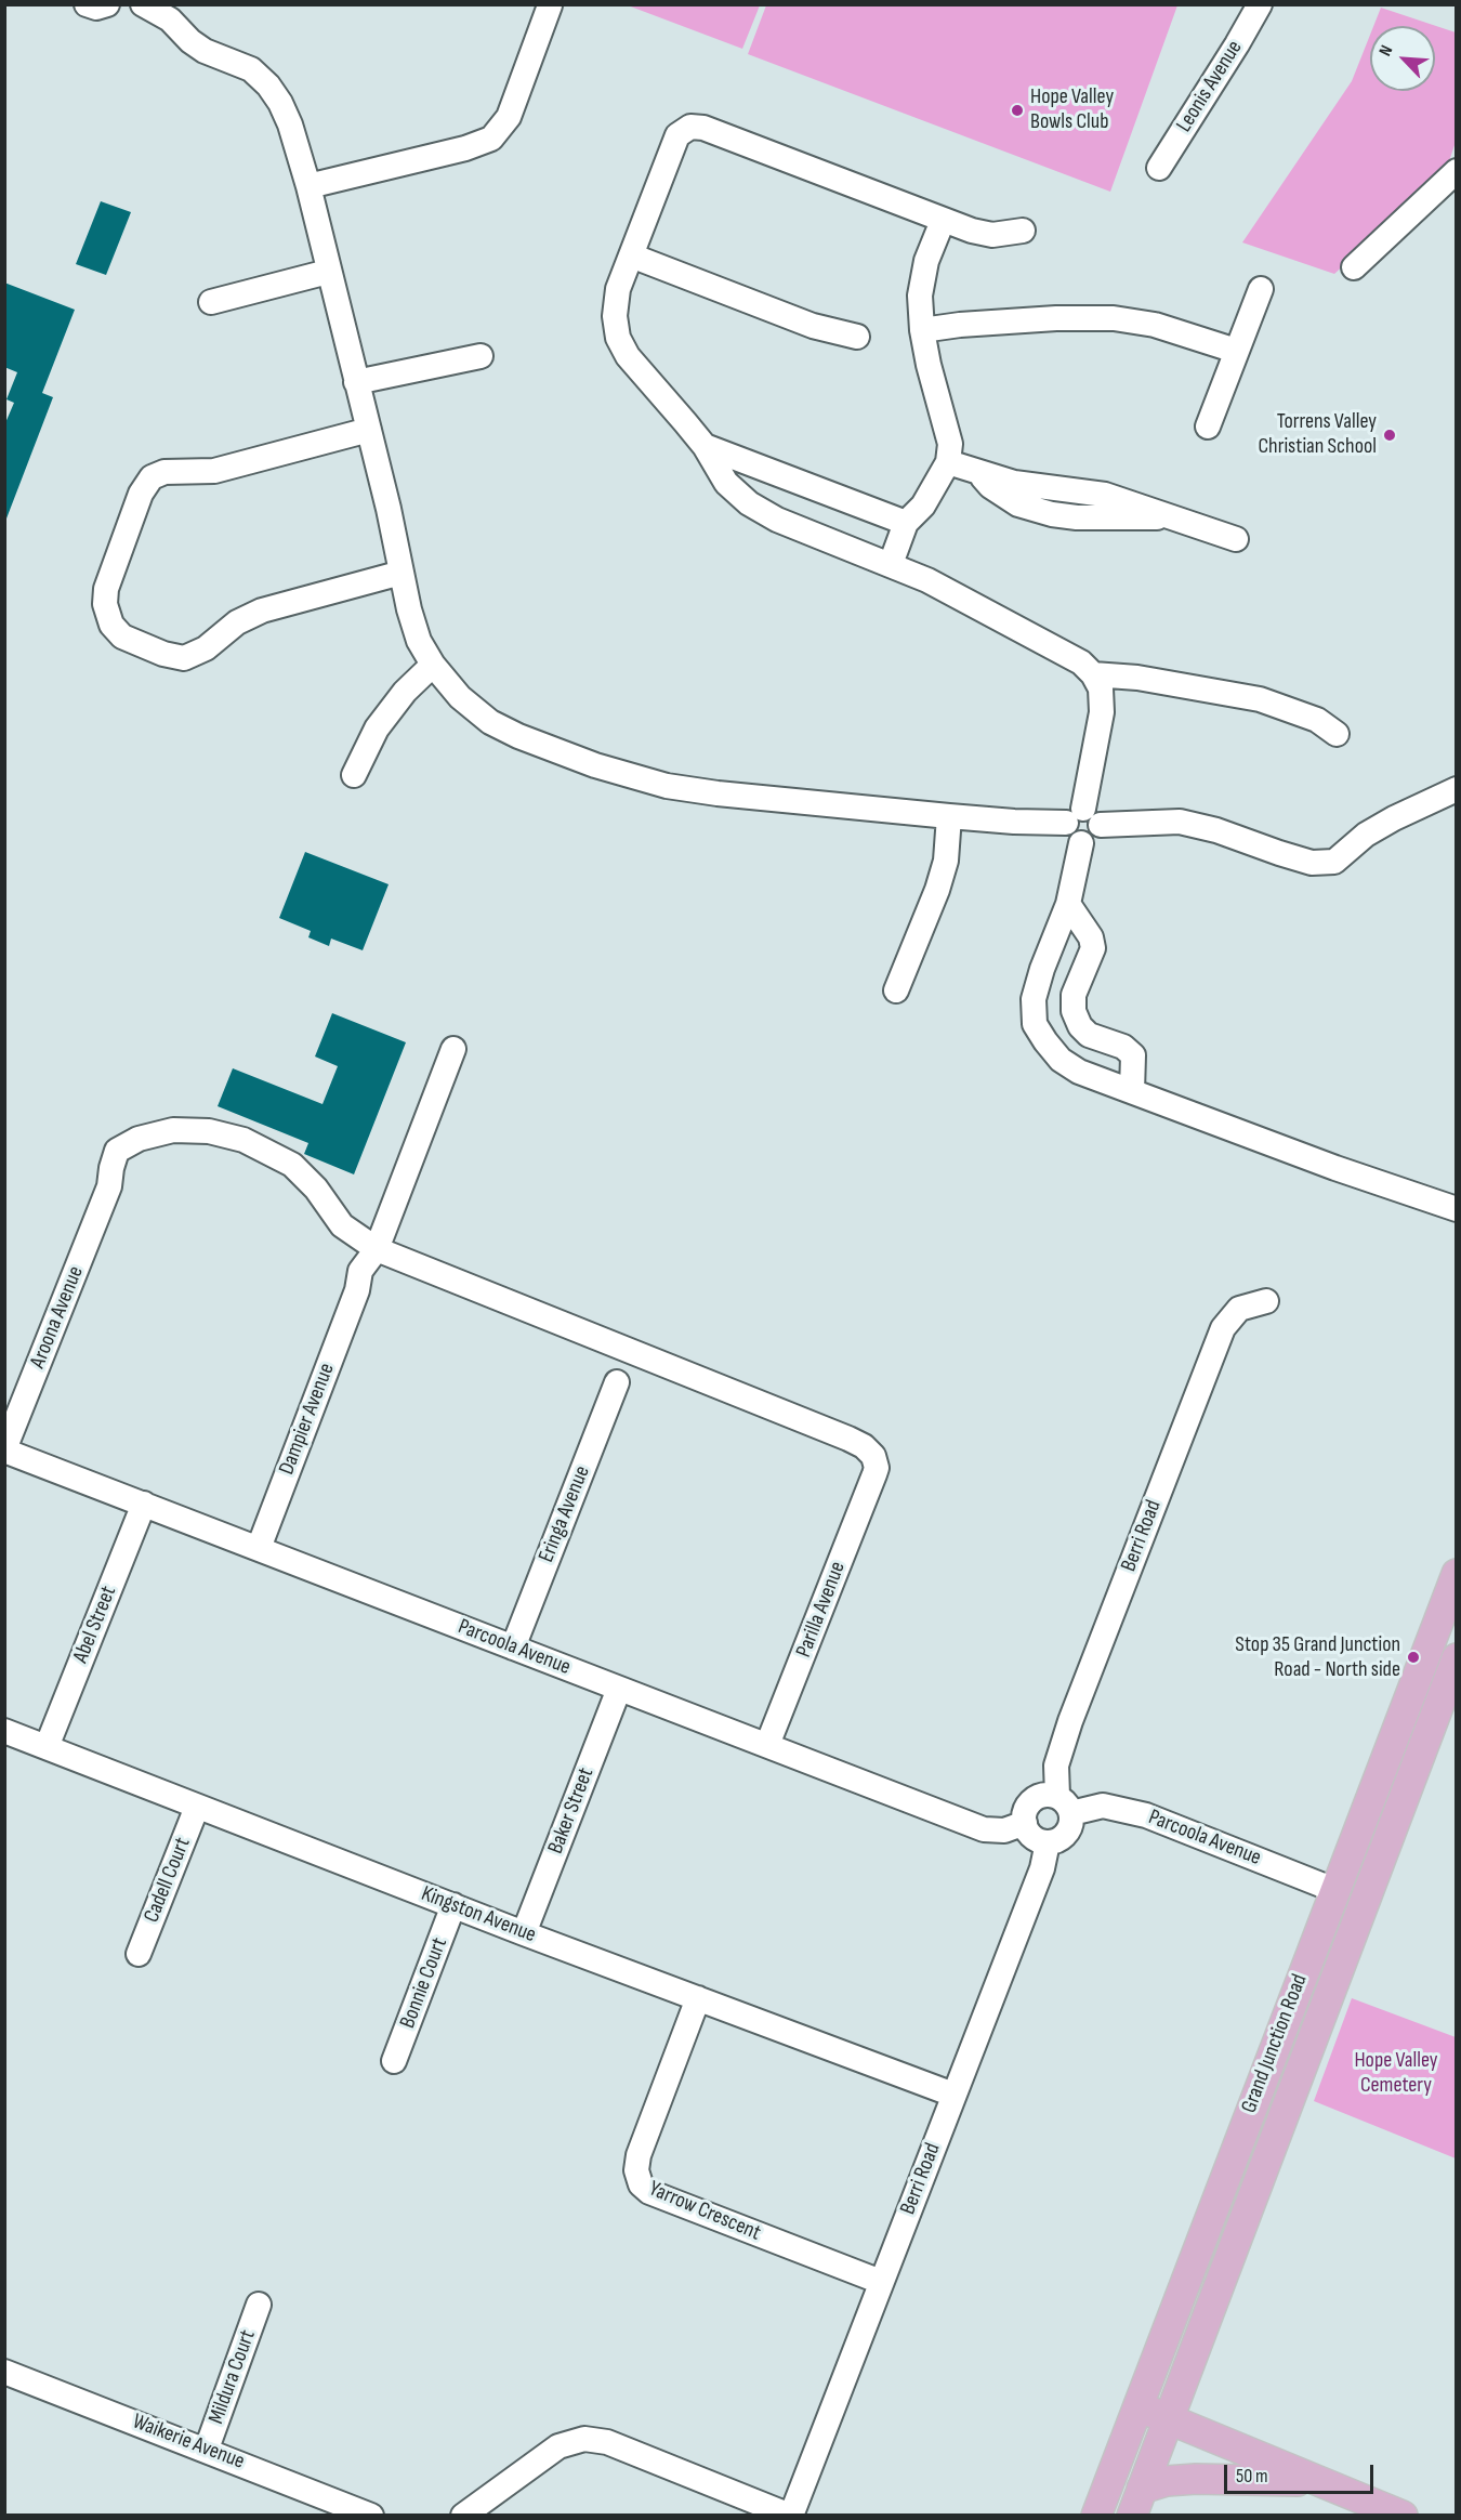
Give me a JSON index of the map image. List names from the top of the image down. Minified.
{"streets":{"main road":["Grand Junction Road"],"street":["Leonis Avenue","Aroona Avenue","Dampier Avenue","Eringa Avenue","Berri Road","Parilla Avenue","Abel Street","Parcoola Avenue","Baker Street","Cadell Court","Kingston Avenue","Bonnie Court","Yarrow Crescent","Mildura Court","Waikerie Avenue"]},"crossings":[["Aroona Avenue","Dampier Avenue"],["Aroona Avenue","Parilla Avenue"],["Aroona Avenue","Parcoola Avenue"],["Dampier Avenue","Parcoola Avenue"],["Eringa Avenue","Parcoola Avenue"],["Berri Road","Parcoola Avenue"],["Berri Road","Kingston Avenue"],["Berri Road","Yarrow Crescent"],["Parilla Avenue","Parcoola Avenue"],["Abel Street","Parcoola Avenue"],["Abel Street","Kingston Avenue"],["Parcoola Avenue","Baker Street"],["Parcoola Avenue","Grand Junction Road"],["Baker Street","Kingston Avenue"],["Cadell Court","Kingston Avenue"],["Kingston Avenue","Bonnie Court"],["Kingston Avenue","Yarrow Crescent"],["Mildura Court","Waikerie Avenue"]],"parks":["Hope Valley Cemetery"],"places":["Hope Valley Bowls Club","Torrens Valley Christian School","Stop 35 Grand Junction Road - North side"],"scale_bar":"50 m","north":"top left"}
